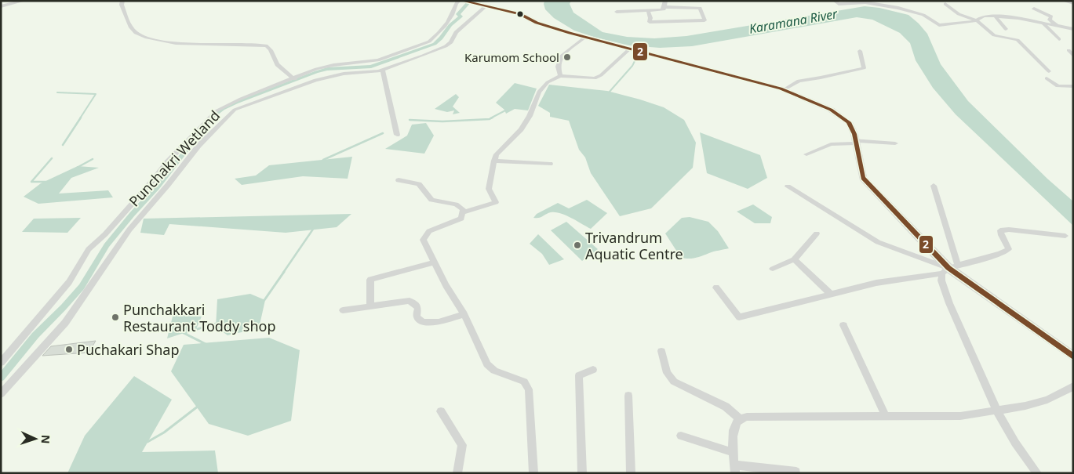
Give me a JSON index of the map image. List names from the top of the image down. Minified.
{"streets":{"street":["Punchakri Wetland"]},"water":["Karamana River"],"places":["Karumom School","Trivandrum Aquatic Centre","Punchakkari Restaurant Toddy shop","Puchakari Shap"],"lines":["transit line 2"],"north":"right"}
